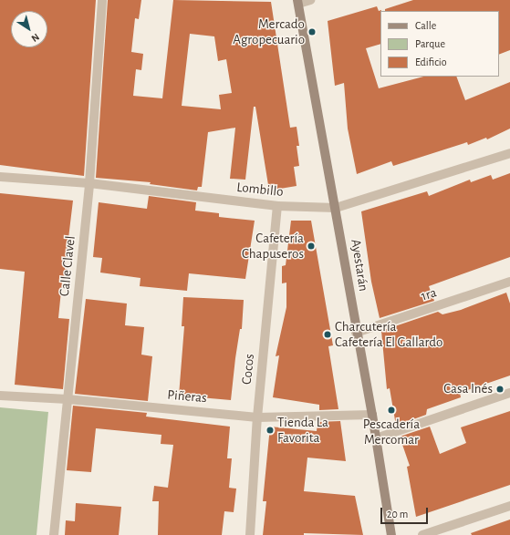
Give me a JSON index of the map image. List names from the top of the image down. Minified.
{"streets":{"main road":["Ayestarán"],"street":["Lombillo","Calle Clavel","1ra","Cocos","Piñeras"]},"crossings":[["Lombillo","Ayestarán"],["Lombillo","Calle Clavel"],["Lombillo","Cocos"],["Ayestarán","1ra"],["Ayestarán","Piñeras"],["Calle Clavel","Piñeras"],["Cocos","Piñeras"]],"places":["Mercado Agropecuario","Cafetería Chapuseros","Charcutería Cafetería El Gallardo","Casa Inés","Pescadería Mercomar","Tienda La Favorita"],"legend":["Calle","Parque","Edificio"],"scale_bar":"20 m","north":"bottom right"}
